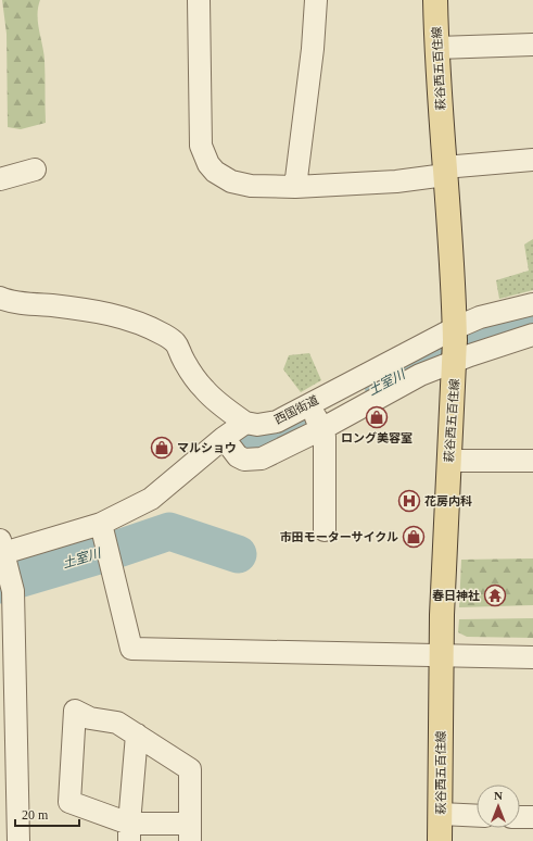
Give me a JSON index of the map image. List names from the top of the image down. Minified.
{"streets":{"main road":["萩谷西五百住線"],"street":["西国街道"]},"crossings":[["萩谷西五百住線","西国街道"]],"water":["土室川"],"places":{"shop":["ロング美容室","マルショウ","市田モーターサイクル"],"hospital":["花房内科"],"temple":["春日神社"]},"scale_bar":"20 m","north":"top"}
